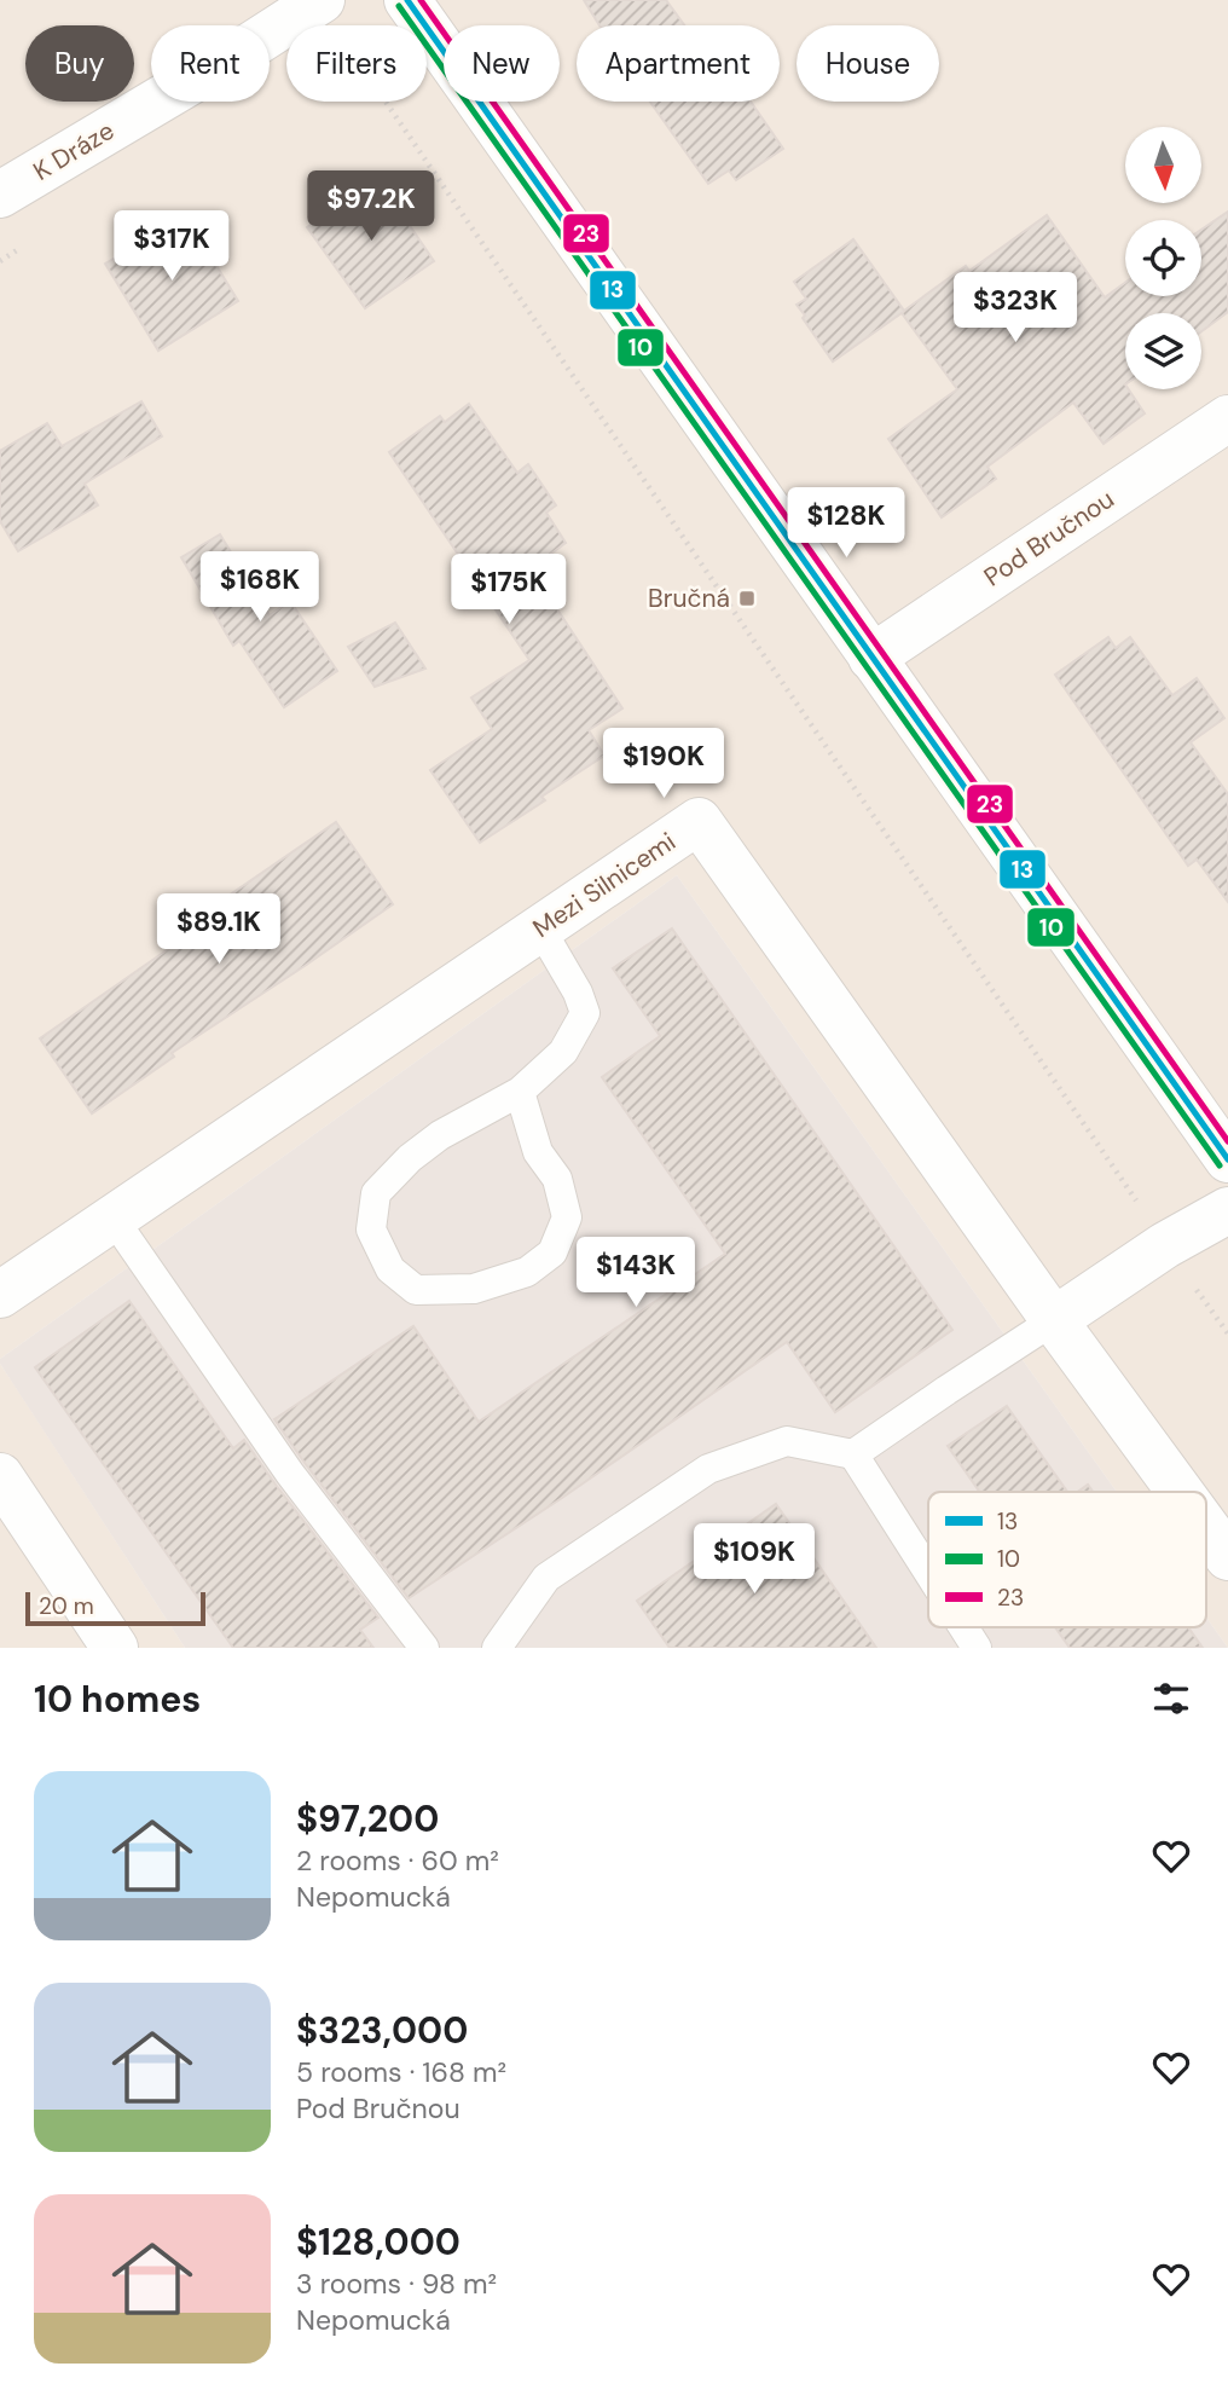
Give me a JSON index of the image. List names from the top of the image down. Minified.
{"streets":{"street":["K Dráze","Pod Bručnou","Mezi Silnicemi"]},"places":{"transit":["Bručná"]},"lines":["transit line 13","transit line 23","transit line 10"],"legend":["13","10","23"],"scale_bar":"20 m","north":"bottom","page":{"chip":["Buy","Rent","Filters","New","Apartment","House"],"price":["$97.2K","$317K","$323K","$128K","$168K","$175K","$190K","$89.1K","$143K","$109K"],"scale":"20 m","heading":"10 homes","list":[{"name":"$97,200","note":"2 rooms · 60 m² · Nepomucká"},{"name":"$323,000","note":"5 rooms · 168 m² · Pod Bručnou"},{"name":"$128,000","note":"3 rooms · 98 m² · Nepomucká"}]}}
